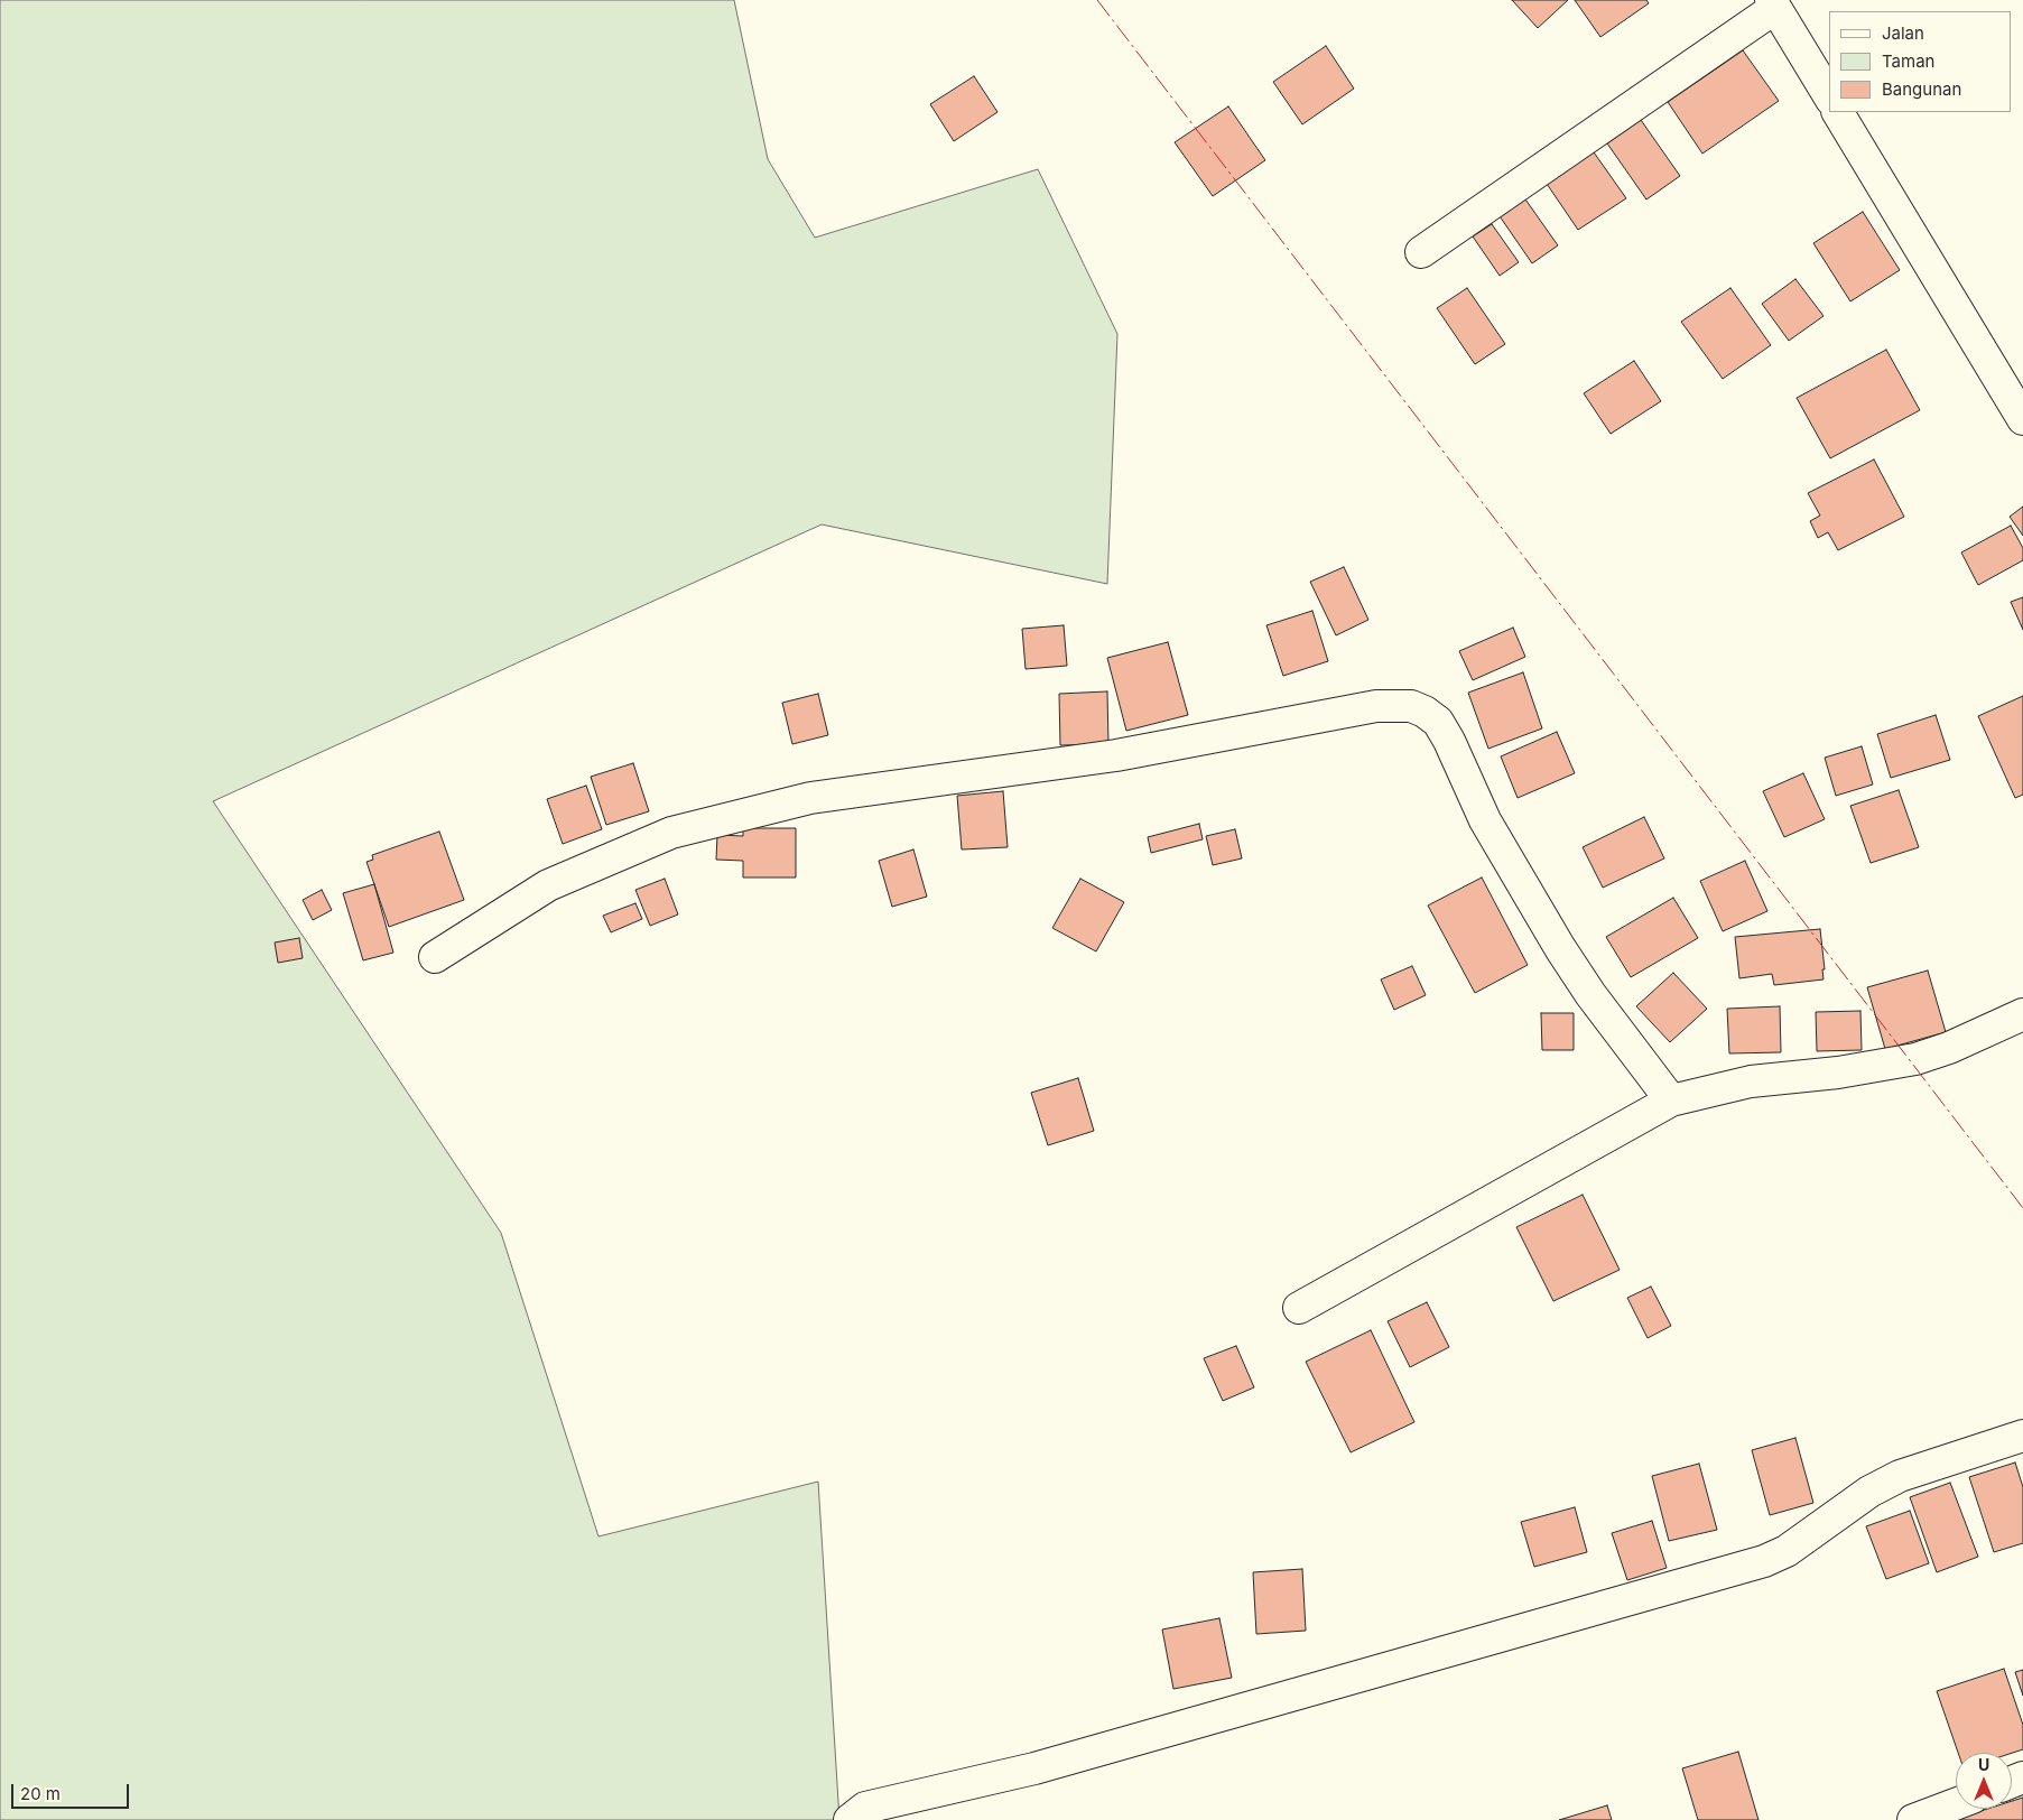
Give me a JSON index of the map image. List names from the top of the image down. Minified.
{"legend":["Jalan","Taman","Bangunan"],"scale_bar":"20 m","north":"top"}
